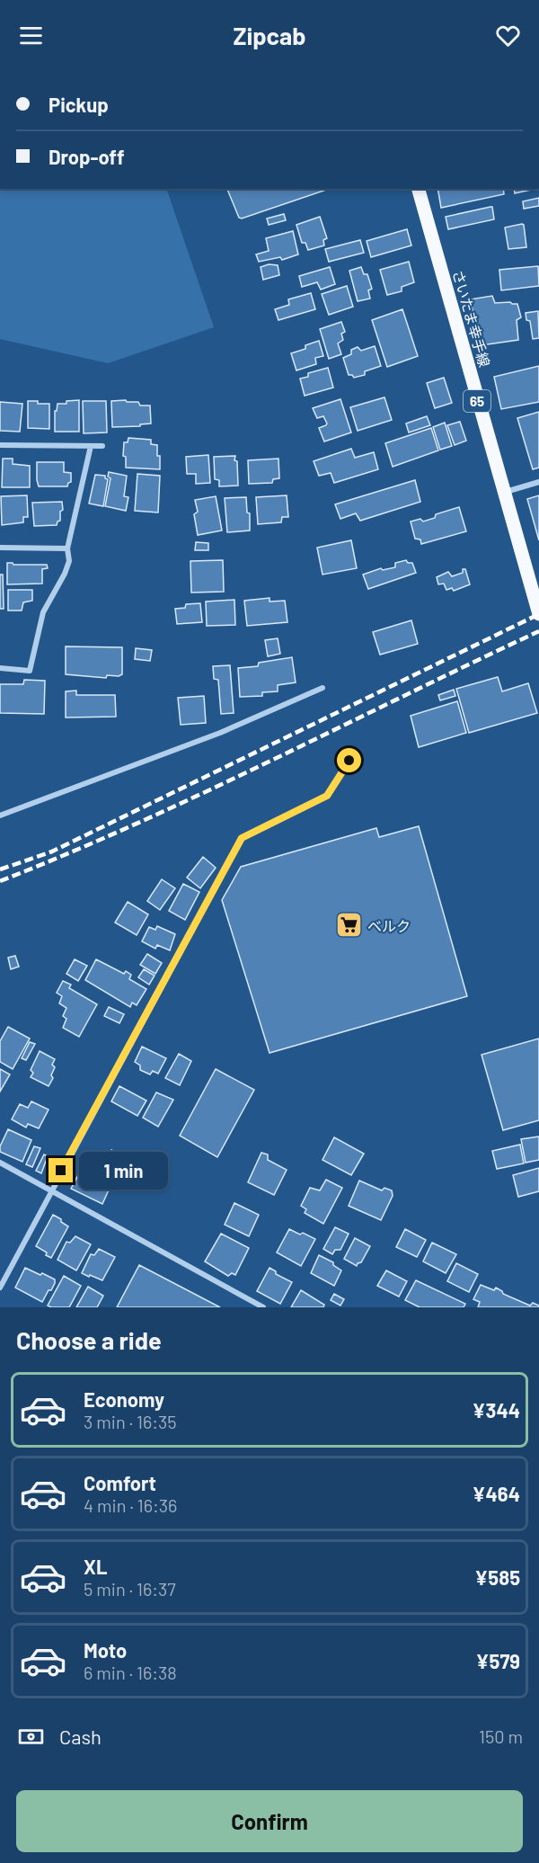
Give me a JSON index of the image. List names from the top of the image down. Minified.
{"streets":{"main road":["さいたま幸手線","65"]},"places":{"supermarket":["ベルク"]},"page":{"header":"Zipcab","banner":["Pickup","Drop-off"],"bubble":"1 min","heading":"Choose a ride","list":[{"name":"Economy","note":"3 min · 16:35","value":"¥344"},{"name":"Comfort","note":"4 min · 16:36","value":"¥464"},{"name":"XL","note":"5 min · 16:37","value":"¥585"},{"name":"Moto","note":"6 min · 16:38","value":"¥579"}],"pay":["Cash","150 m"],"buttons":"Confirm"}}
